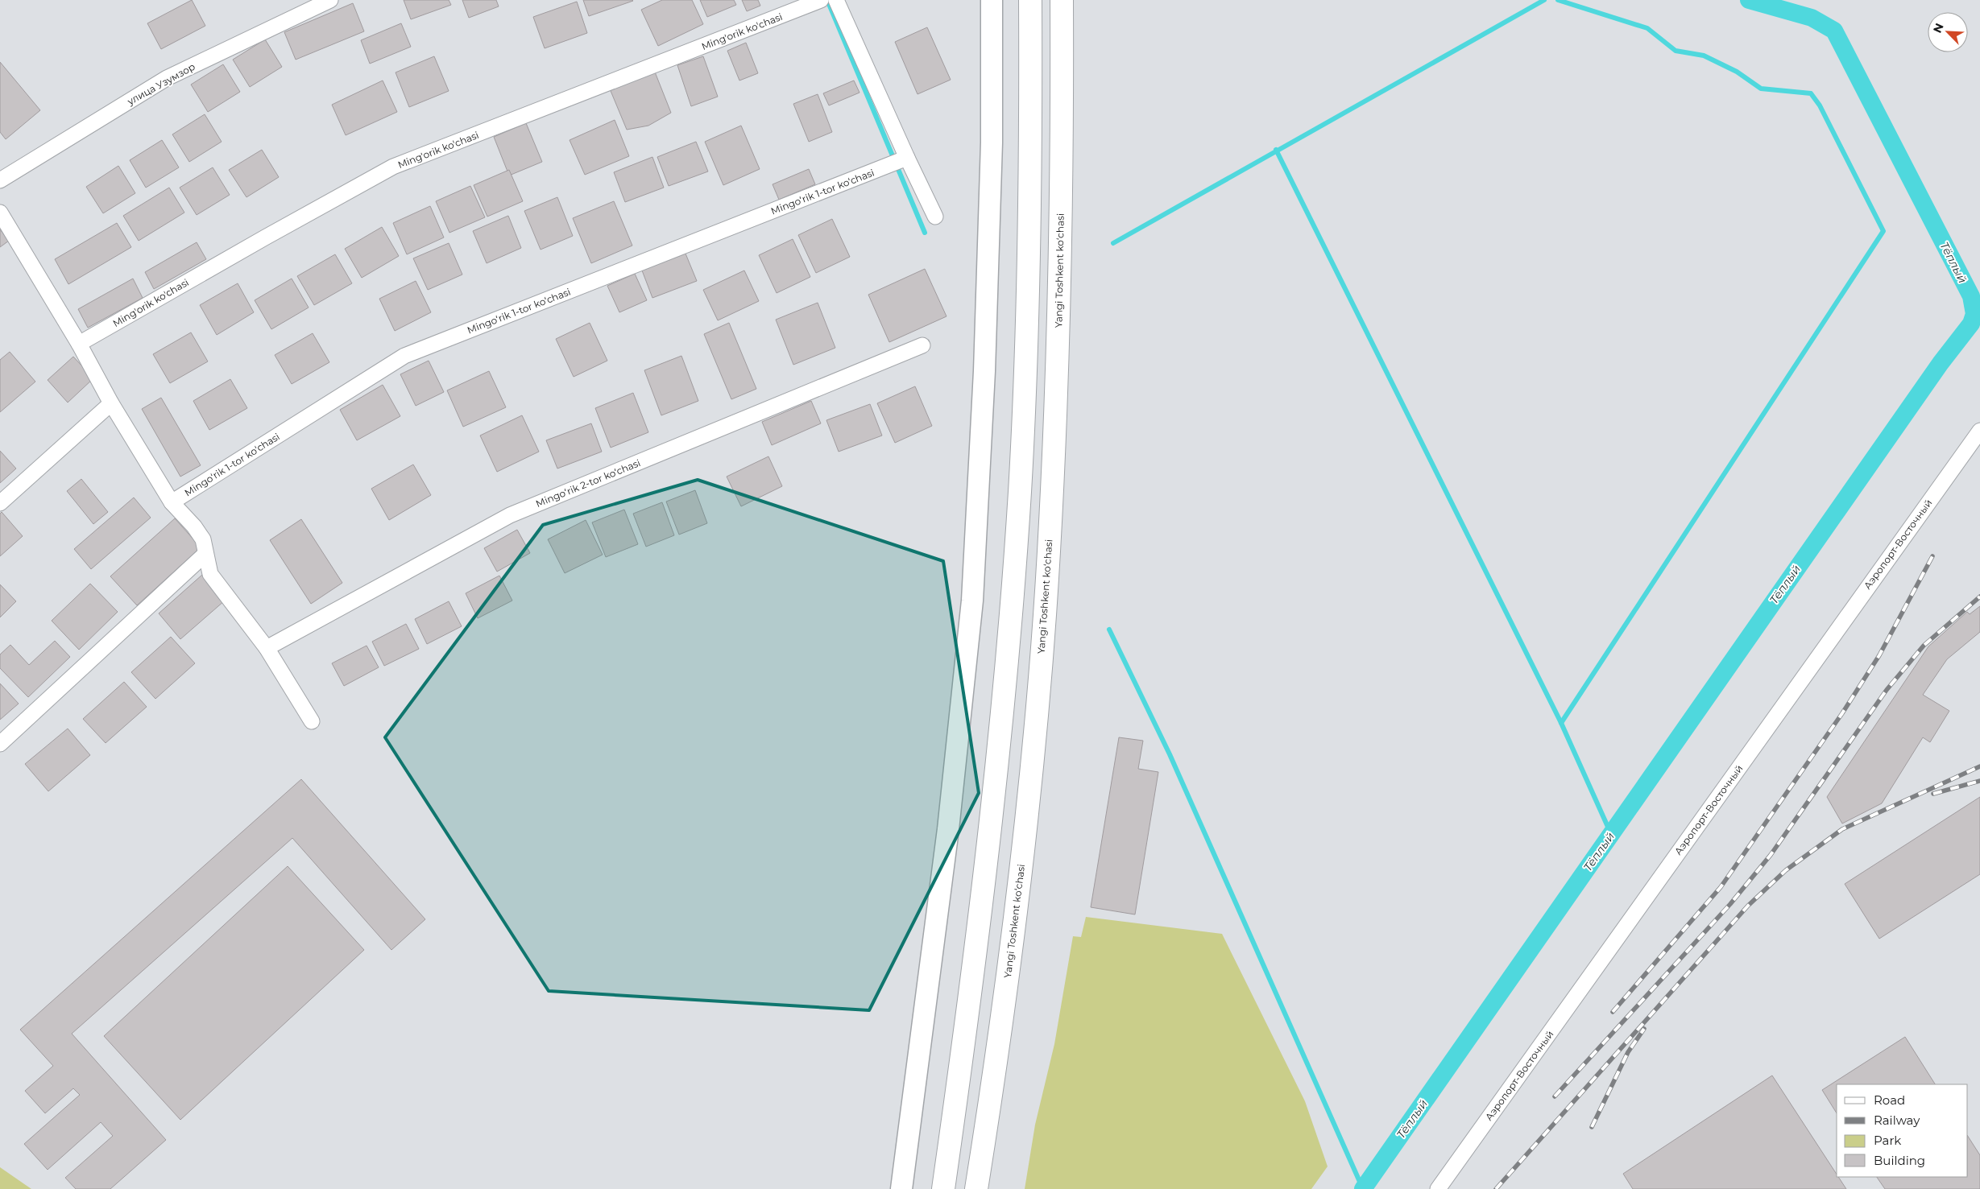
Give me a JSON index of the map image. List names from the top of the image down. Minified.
{"streets":{"highway":["Yangi Toshkent ko‘chasi"],"street":["Ming'orik ko'chasi","улица Узумзор","Mingo‘rik 1-tor ko‘chasi","Mingo‘rik 2-tor ko‘chasi","Аэропорт-Восточный"]},"water":["Тёплый"],"legend":["Road","Railway","Park","Building"],"north":"top left"}
